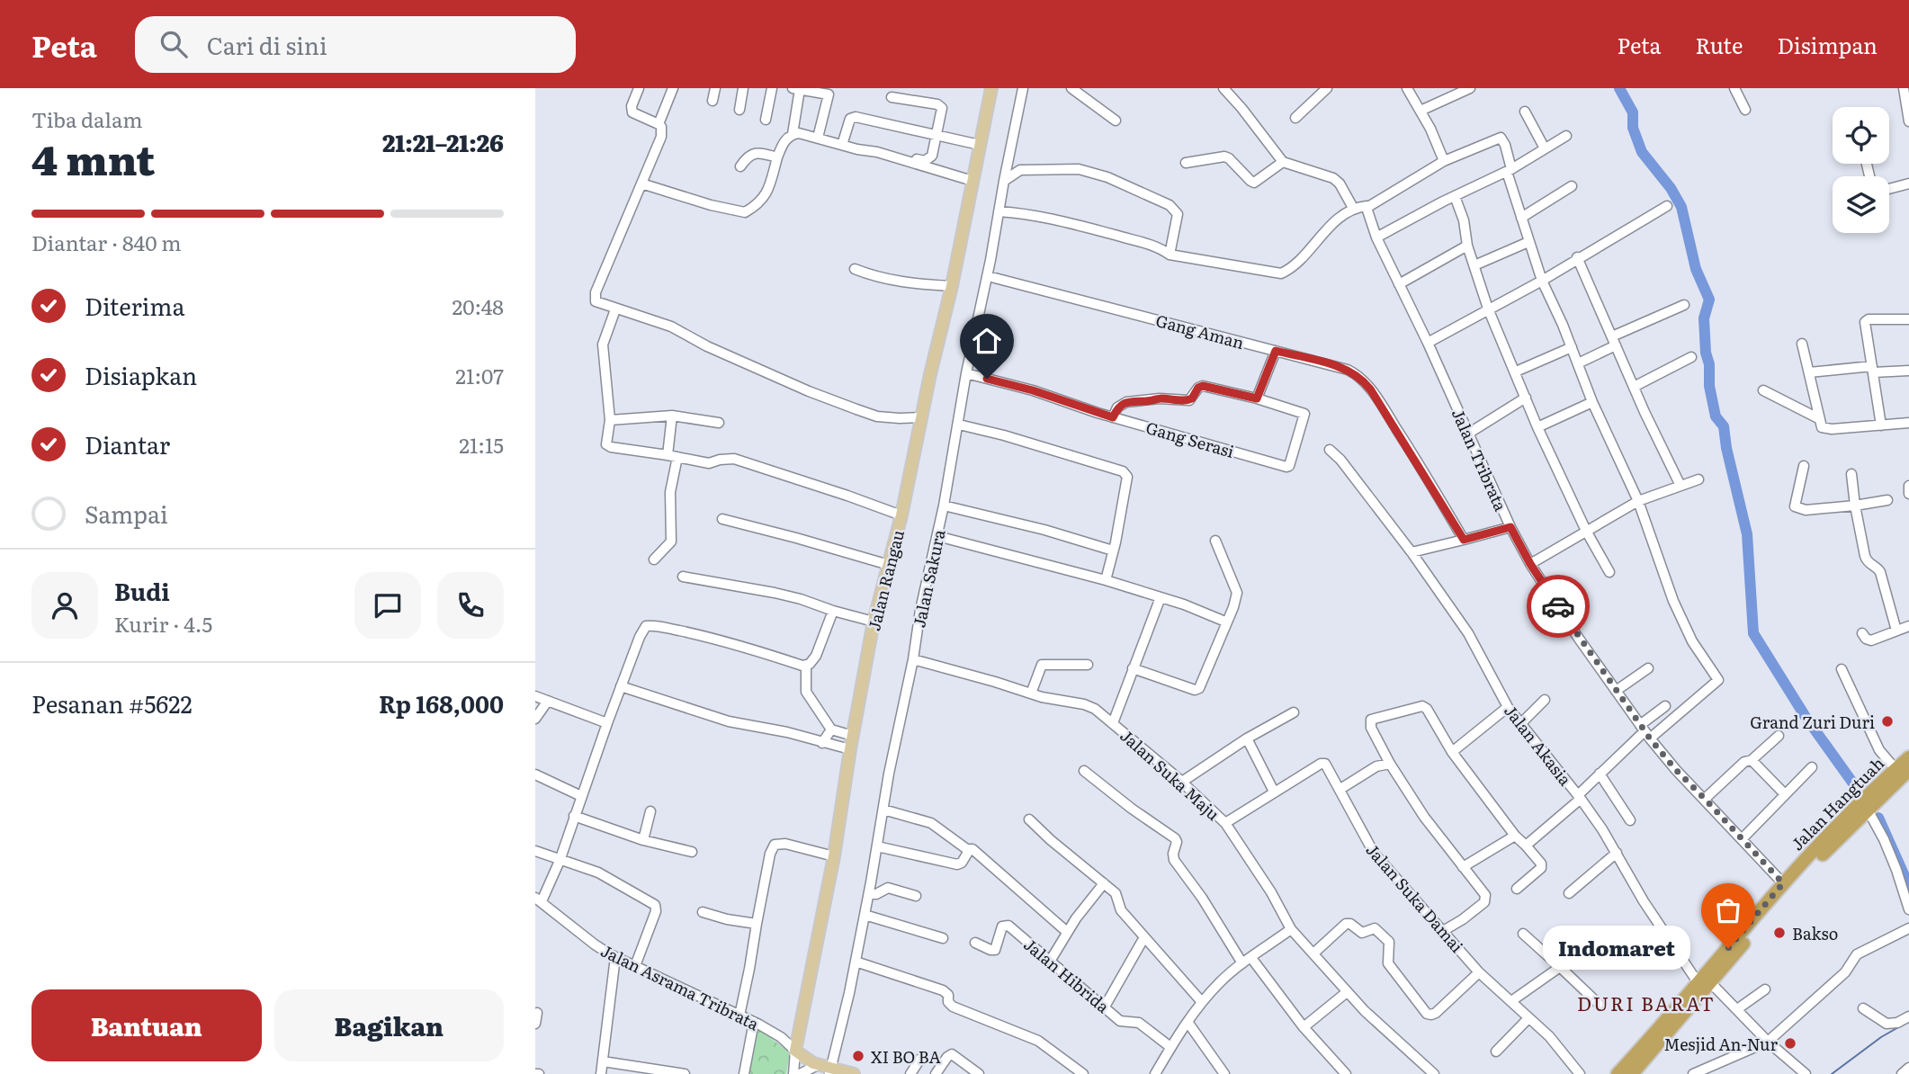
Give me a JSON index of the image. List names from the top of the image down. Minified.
{"streets":{"highway":["Jalan Hangtuah"],"main road":["Jalan Rangau"],"street":["Gang Aman","Gang Serasi","Jalan Tribrata","Jalan Sakura","Jalan Akasia","Jalan Suka Maju","Jalan Suka Damai","Jalan Hibrida","Jalan Asrama Tribrata"]},"crossings":[["Gang Aman","Jalan Sakura"],["Gang Serasi","Jalan Sakura"],["Jalan Tribrata","Jalan Hangtuah"],["Jalan Sakura","Jalan Suka Maju"],["Jalan Rangau","Jalan Asrama Tribrata"],["Jalan Akasia","Jalan Hangtuah"],["Jalan Suka Maju","Jalan Suka Damai"]],"districts":["DURI BARAT"],"places":["Grand Zuri Duri","Bakso","Indomaret","Mesjid An-Nur","XI BO BA"],"page":{"header":"Peta","search":"Cari di sini","nav":["Peta","Rute","Disimpan"],"heading":["4 mnt","Tiba dalam","21:21–21:26"],"panel":["Budi","Kurir · 4.5","Pesanan #5622","Rp 168,000"],"bar":"Diantar · 840 m","list":[["Diterima","20:48"],["Disiapkan","21:07"],["Diantar","21:15"],"Sampai"],"bubble":"Indomaret","buttons":["Bantuan","Bagikan"]}}
